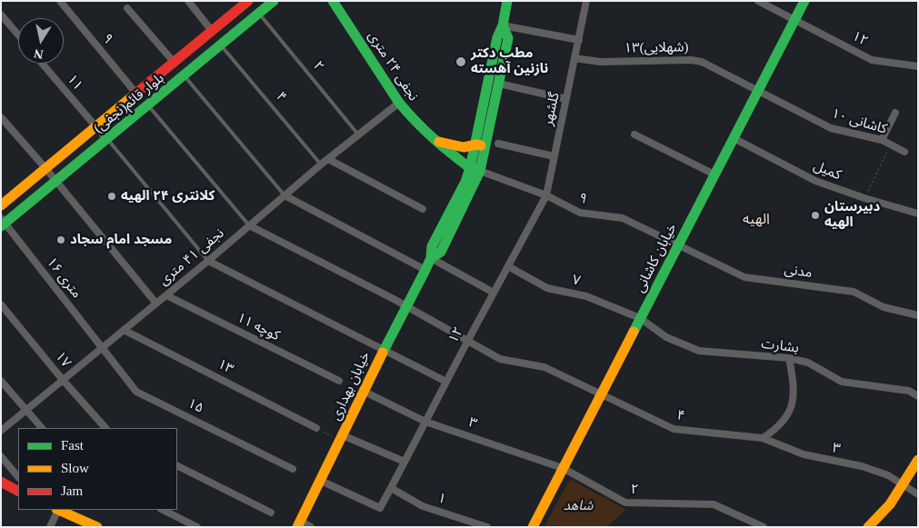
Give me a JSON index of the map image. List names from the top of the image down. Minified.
{"streets":{"street":["۹","۱۲","۱۳(شهلایی)","۲","نجفی ۲۴ متری","۱۱","۴","بلوار قائم(نجفی)","گلشهر","کاشانی ۱۰","کمیل","نجفی ۴۱ متری","خیابان کاشانی","مدنی","۱۶ متری","۷","کوچه ۱۱","بشارت","۱۷","۱۳","خیابان بهداری","۱۵","۳","۱"]},"crossings":[["۹","۱۲"],["۹","نجفی ۲۴ متری"],["۹","بلوار قائم(نجفی)"],["۹","گلشهر"],["۹","خیابان کاشانی"],["۹","مدنی"],["۹","خیابان بهداری"],["۱۲","۴"],["۱۲","گلشهر"],["۱۲","خیابان کاشانی"],["۱۲","۷"],["۱۲","خیابان بهداری"],["۱۲","۳"],["۱۲","۱"],["۱۳(شهلایی)","گلشهر"],["۱۳(شهلایی)","کاشانی ۱۰"],["۱۳(شهلایی)","خیابان کاشانی"],["۲","بلوار قائم(نجفی)"],["۲","نجفی ۴۱ متری"],["۲","خیابان کاشانی"],["۲","۳"],["نجفی ۲۴ متری","نجفی ۴۱ متری"],["نجفی ۲۴ متری","خیابان بهداری"],["۱۱","بلوار قائم(نجفی)"],["۴","بلوار قائم(نجفی)"],["۴","نجفی ۴۱ متری"],["۴","خیابان کاشانی"],["۴","خیابان بهداری"],["۴","۳"],["بلوار قائم(نجفی)","۱۶ متری"],["کاشانی ۱۰","خیابان کاشانی"],["کمیل","خیابان کاشانی"],["نجفی ۴۱ متری","۱۶ متری"],["نجفی ۴۱ متری","کوچه ۱۱"],["نجفی ۴۱ متری","۱۷"],["نجفی ۴۱ متری","۱۳"],["نجفی ۴۱ متری","۱۵"],["خیابان کاشانی","مدنی"],["خیابان کاشانی","۷"],["خیابان کاشانی","بشارت"],["خیابان کاشانی","۳"],["۱۶ متری","۱۵"],["۷","بشارت"],["خیابان بهداری","۳"]],"districts":["الهیه"],"parks":["شاهد"],"places":["مطب دکتر نازنین آهسته","کلانتری ۲۴ الهیه","دبیرستان الهیه","مسجد امام سجاد"],"legend":["Fast","Slow","Jam"],"north":"bottom"}
